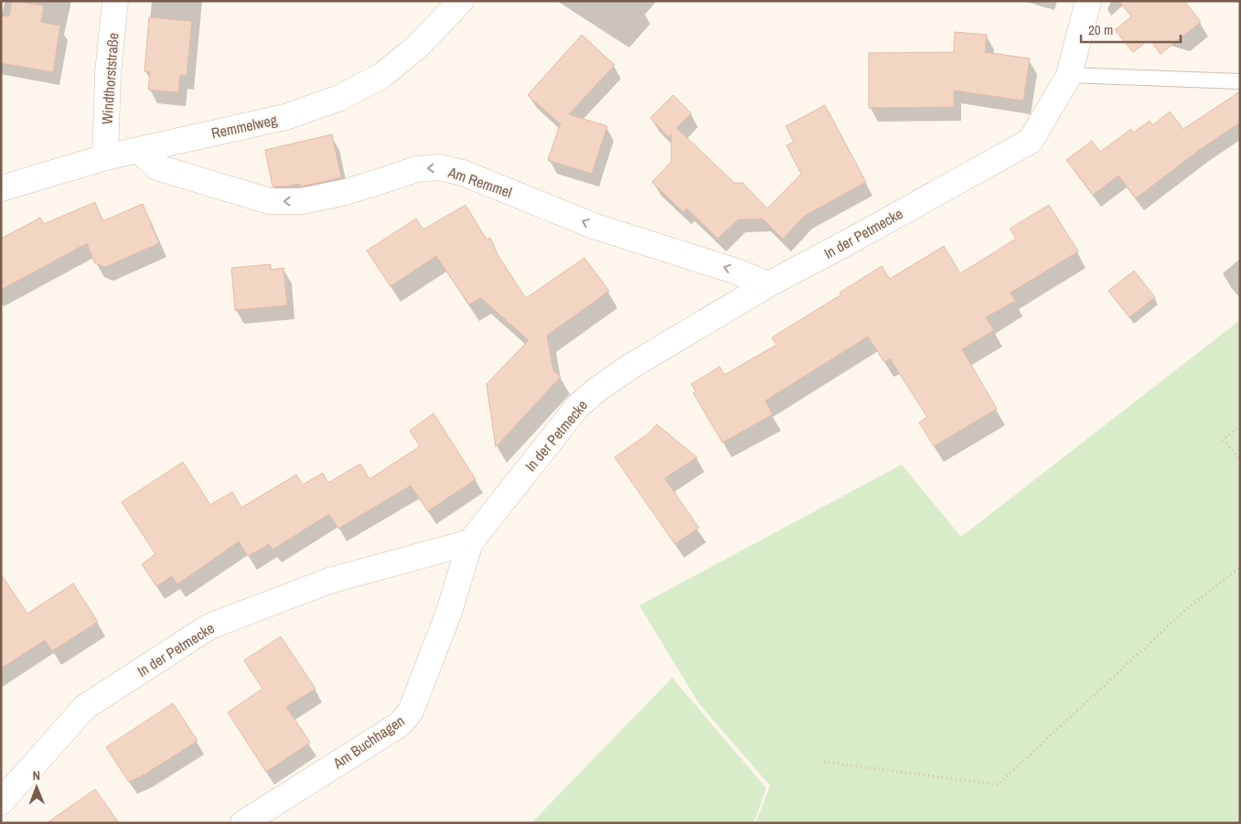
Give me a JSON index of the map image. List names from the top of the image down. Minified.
{"streets":{"street":["Windthorststraße","Remmelweg","Am Remmel","In der Petmecke","Am Buchhagen"]},"crossings":[["Windthorststraße","Remmelweg"],["Remmelweg","Am Remmel"],["Am Remmel","In der Petmecke"],["In der Petmecke","Am Buchhagen"]],"one_way":["Am Remmel"],"scale_bar":"20 m","north":"top"}
